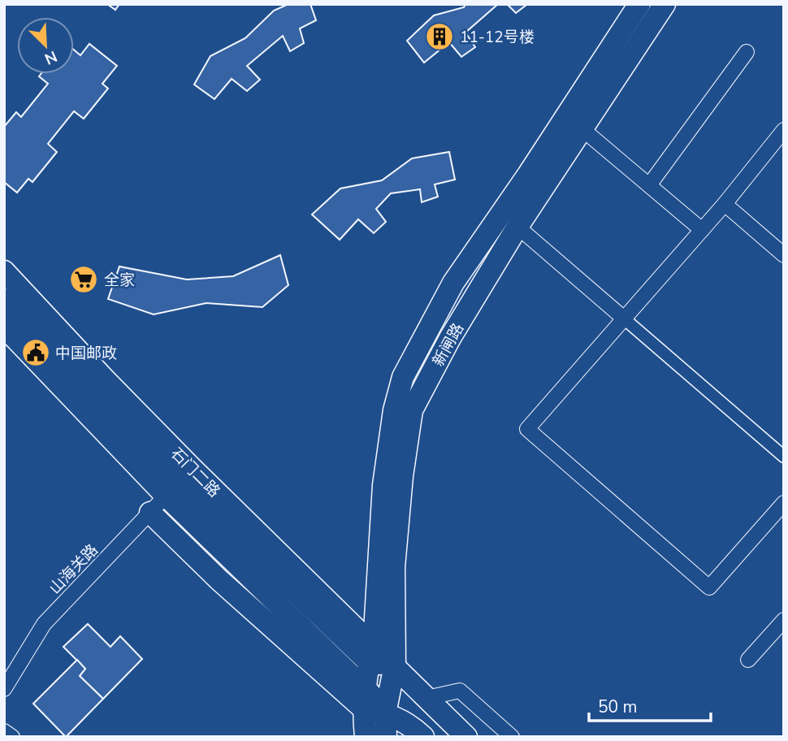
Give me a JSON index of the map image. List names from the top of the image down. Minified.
{"streets":{"main road":["新闸路","石门二路"],"street":["山海关路"]},"crossings":[["新闸路","石门二路"],["石门二路","山海关路"]],"places":{"building":["11-12号楼"],"supermarket":["全家"],"public building":["中国邮政"]},"scale_bar":"50 m","north":"bottom right"}
